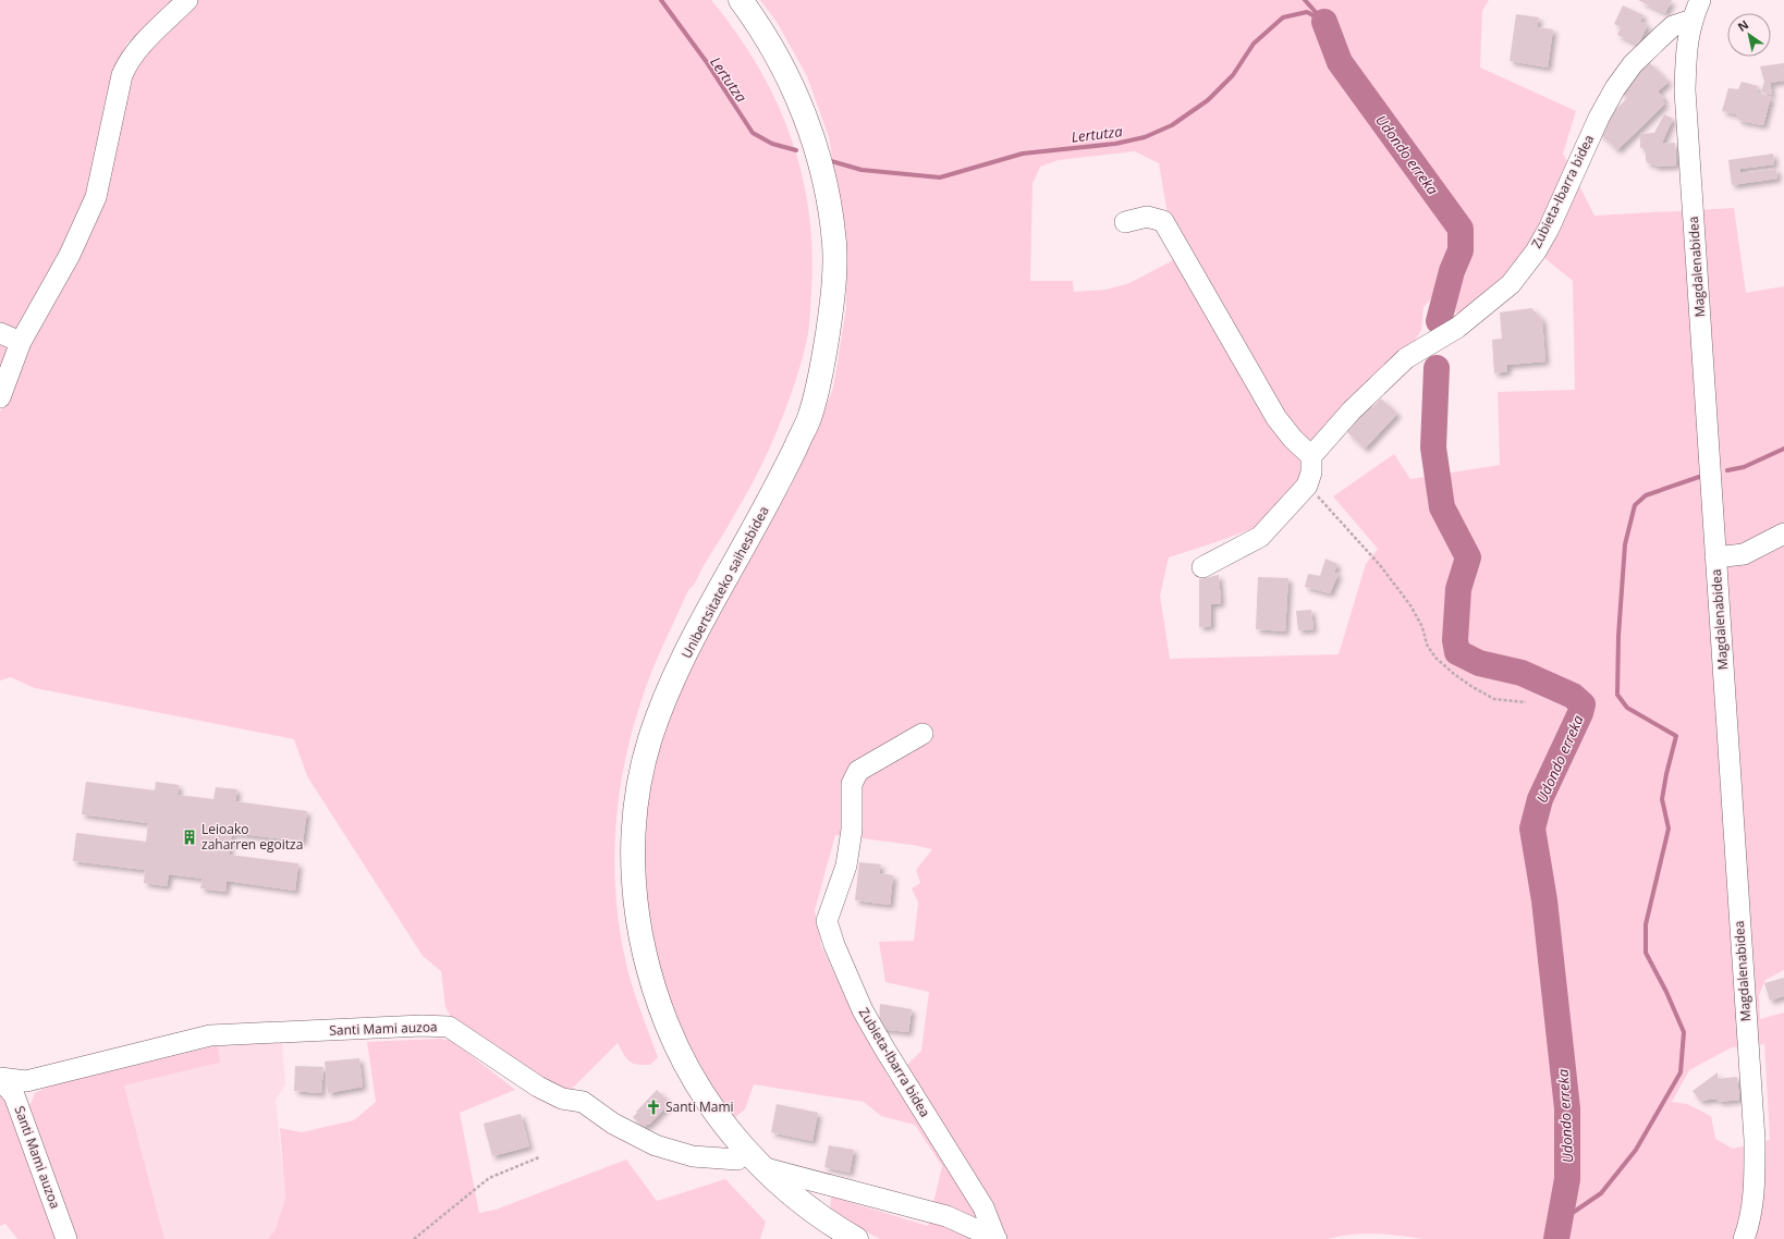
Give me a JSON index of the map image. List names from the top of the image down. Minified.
{"streets":{"main road":["Unibertsitateko saihesbidea"],"street":["Zubieta-Ibarra bidea","Magdalenabidea","Santi Mami auzoa"]},"crossings":[["Zubieta-Ibarra bidea","Magdalenabidea"],["Unibertsitateko saihesbidea","Santi Mami auzoa"]],"water":["Lertutza","Udondo erreka"],"places":{"building":["Leioako zaharren egoitza"],"church":["Santi Mami"]},"north":"top left"}
